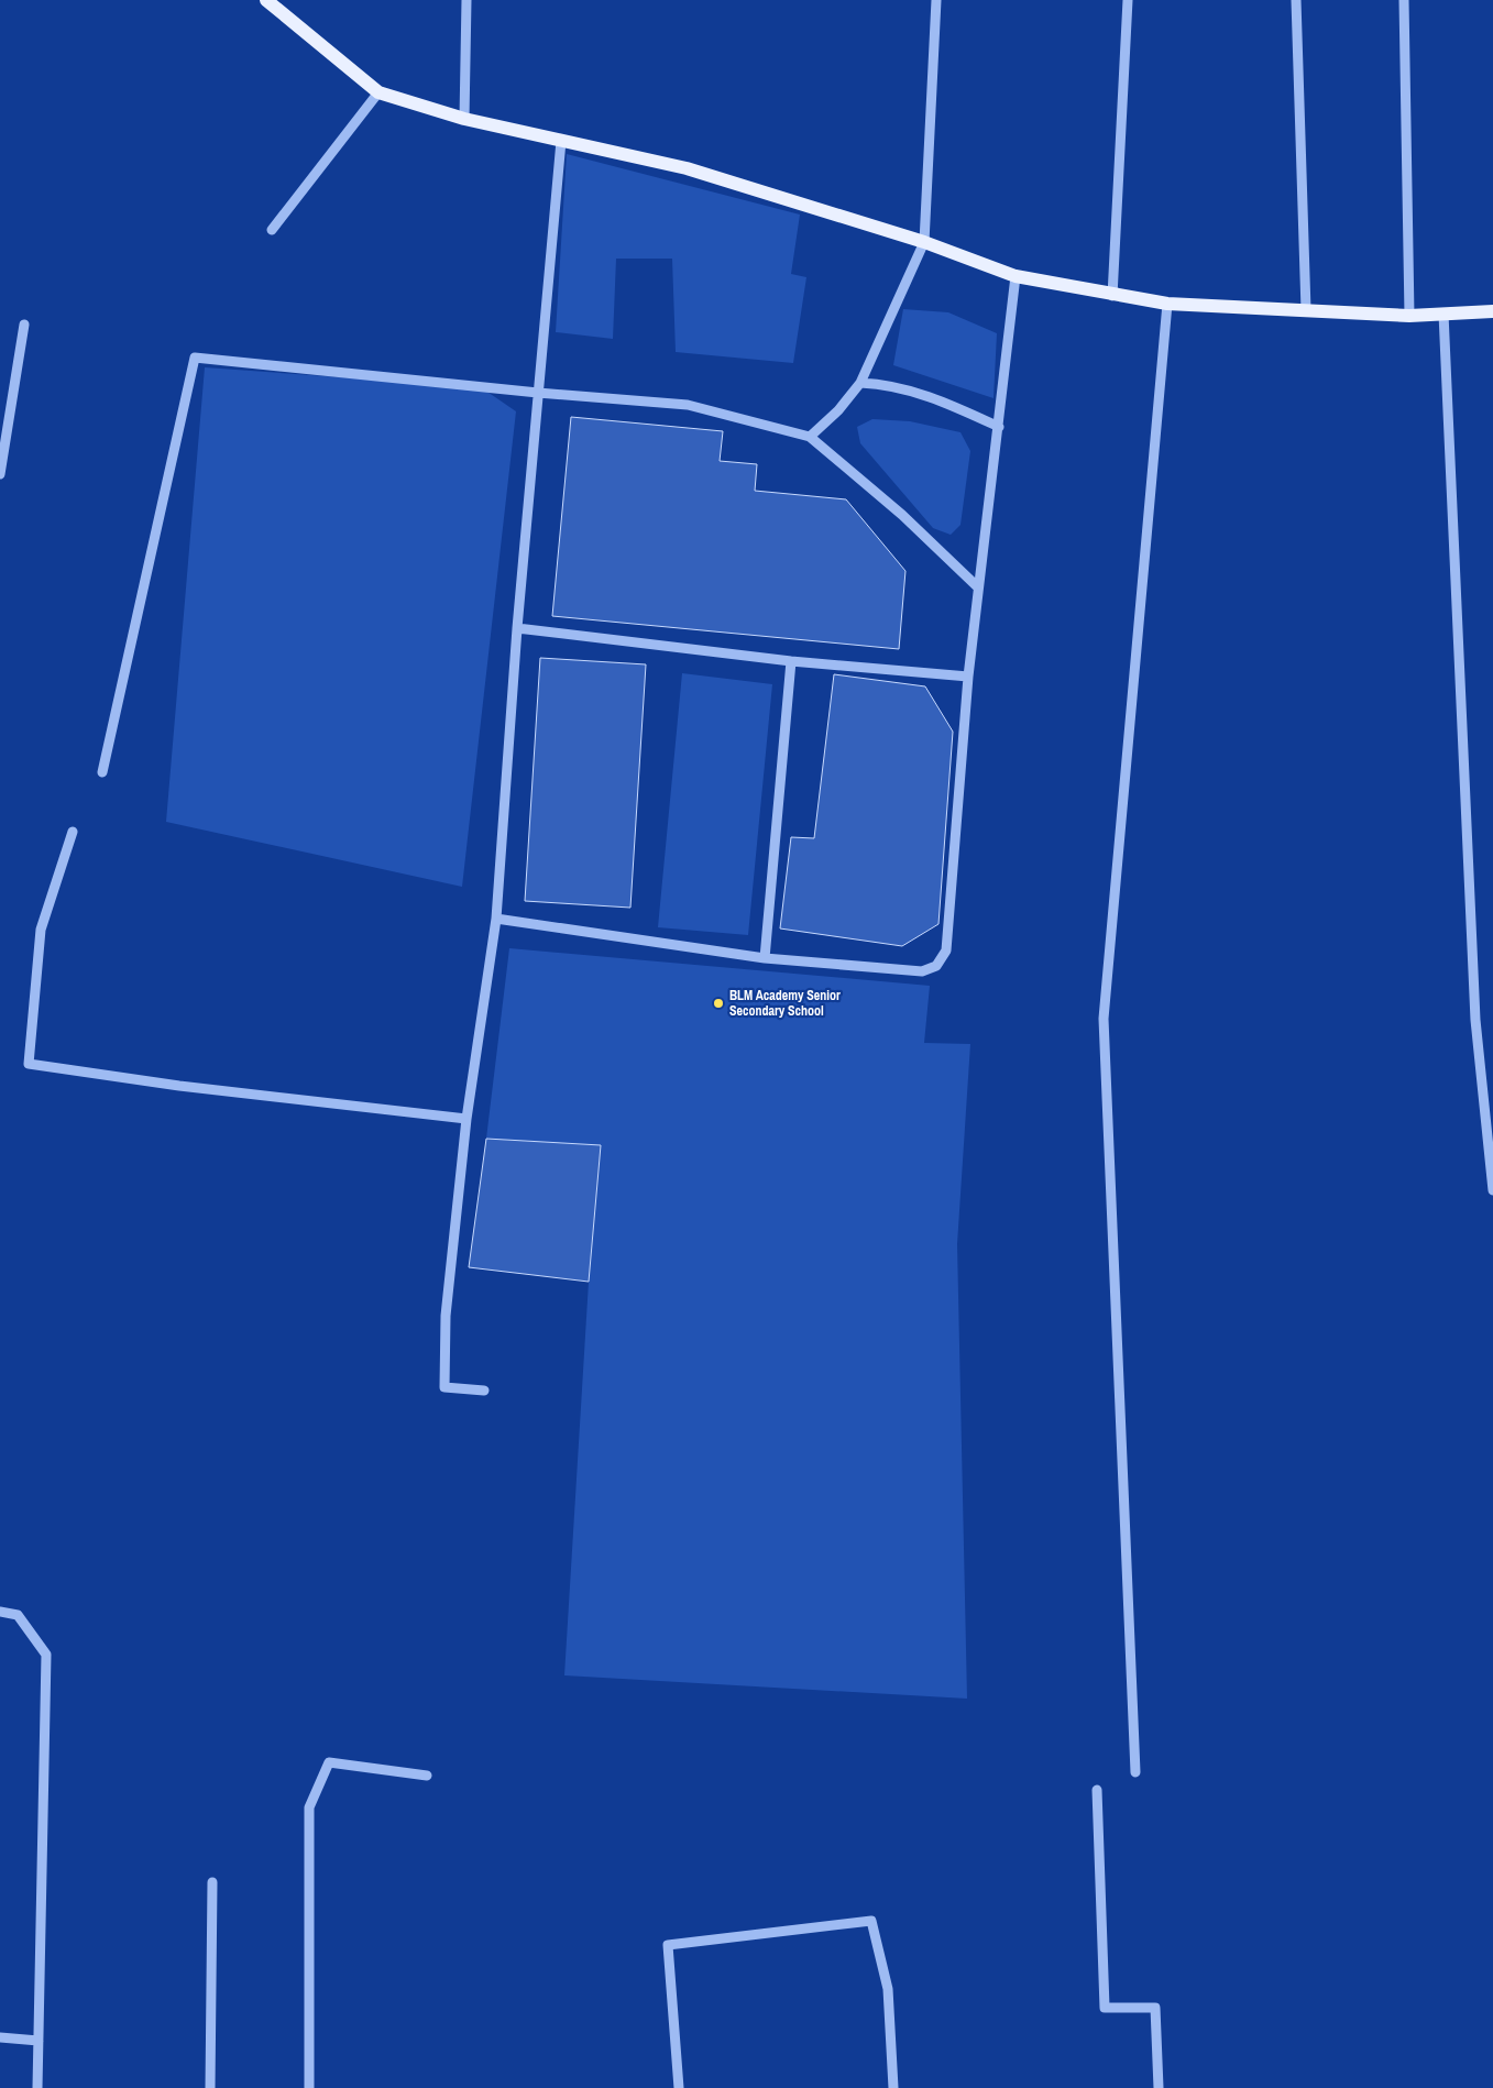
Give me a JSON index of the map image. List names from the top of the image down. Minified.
{"places":["BLM Academy Senior Secondary School"]}
